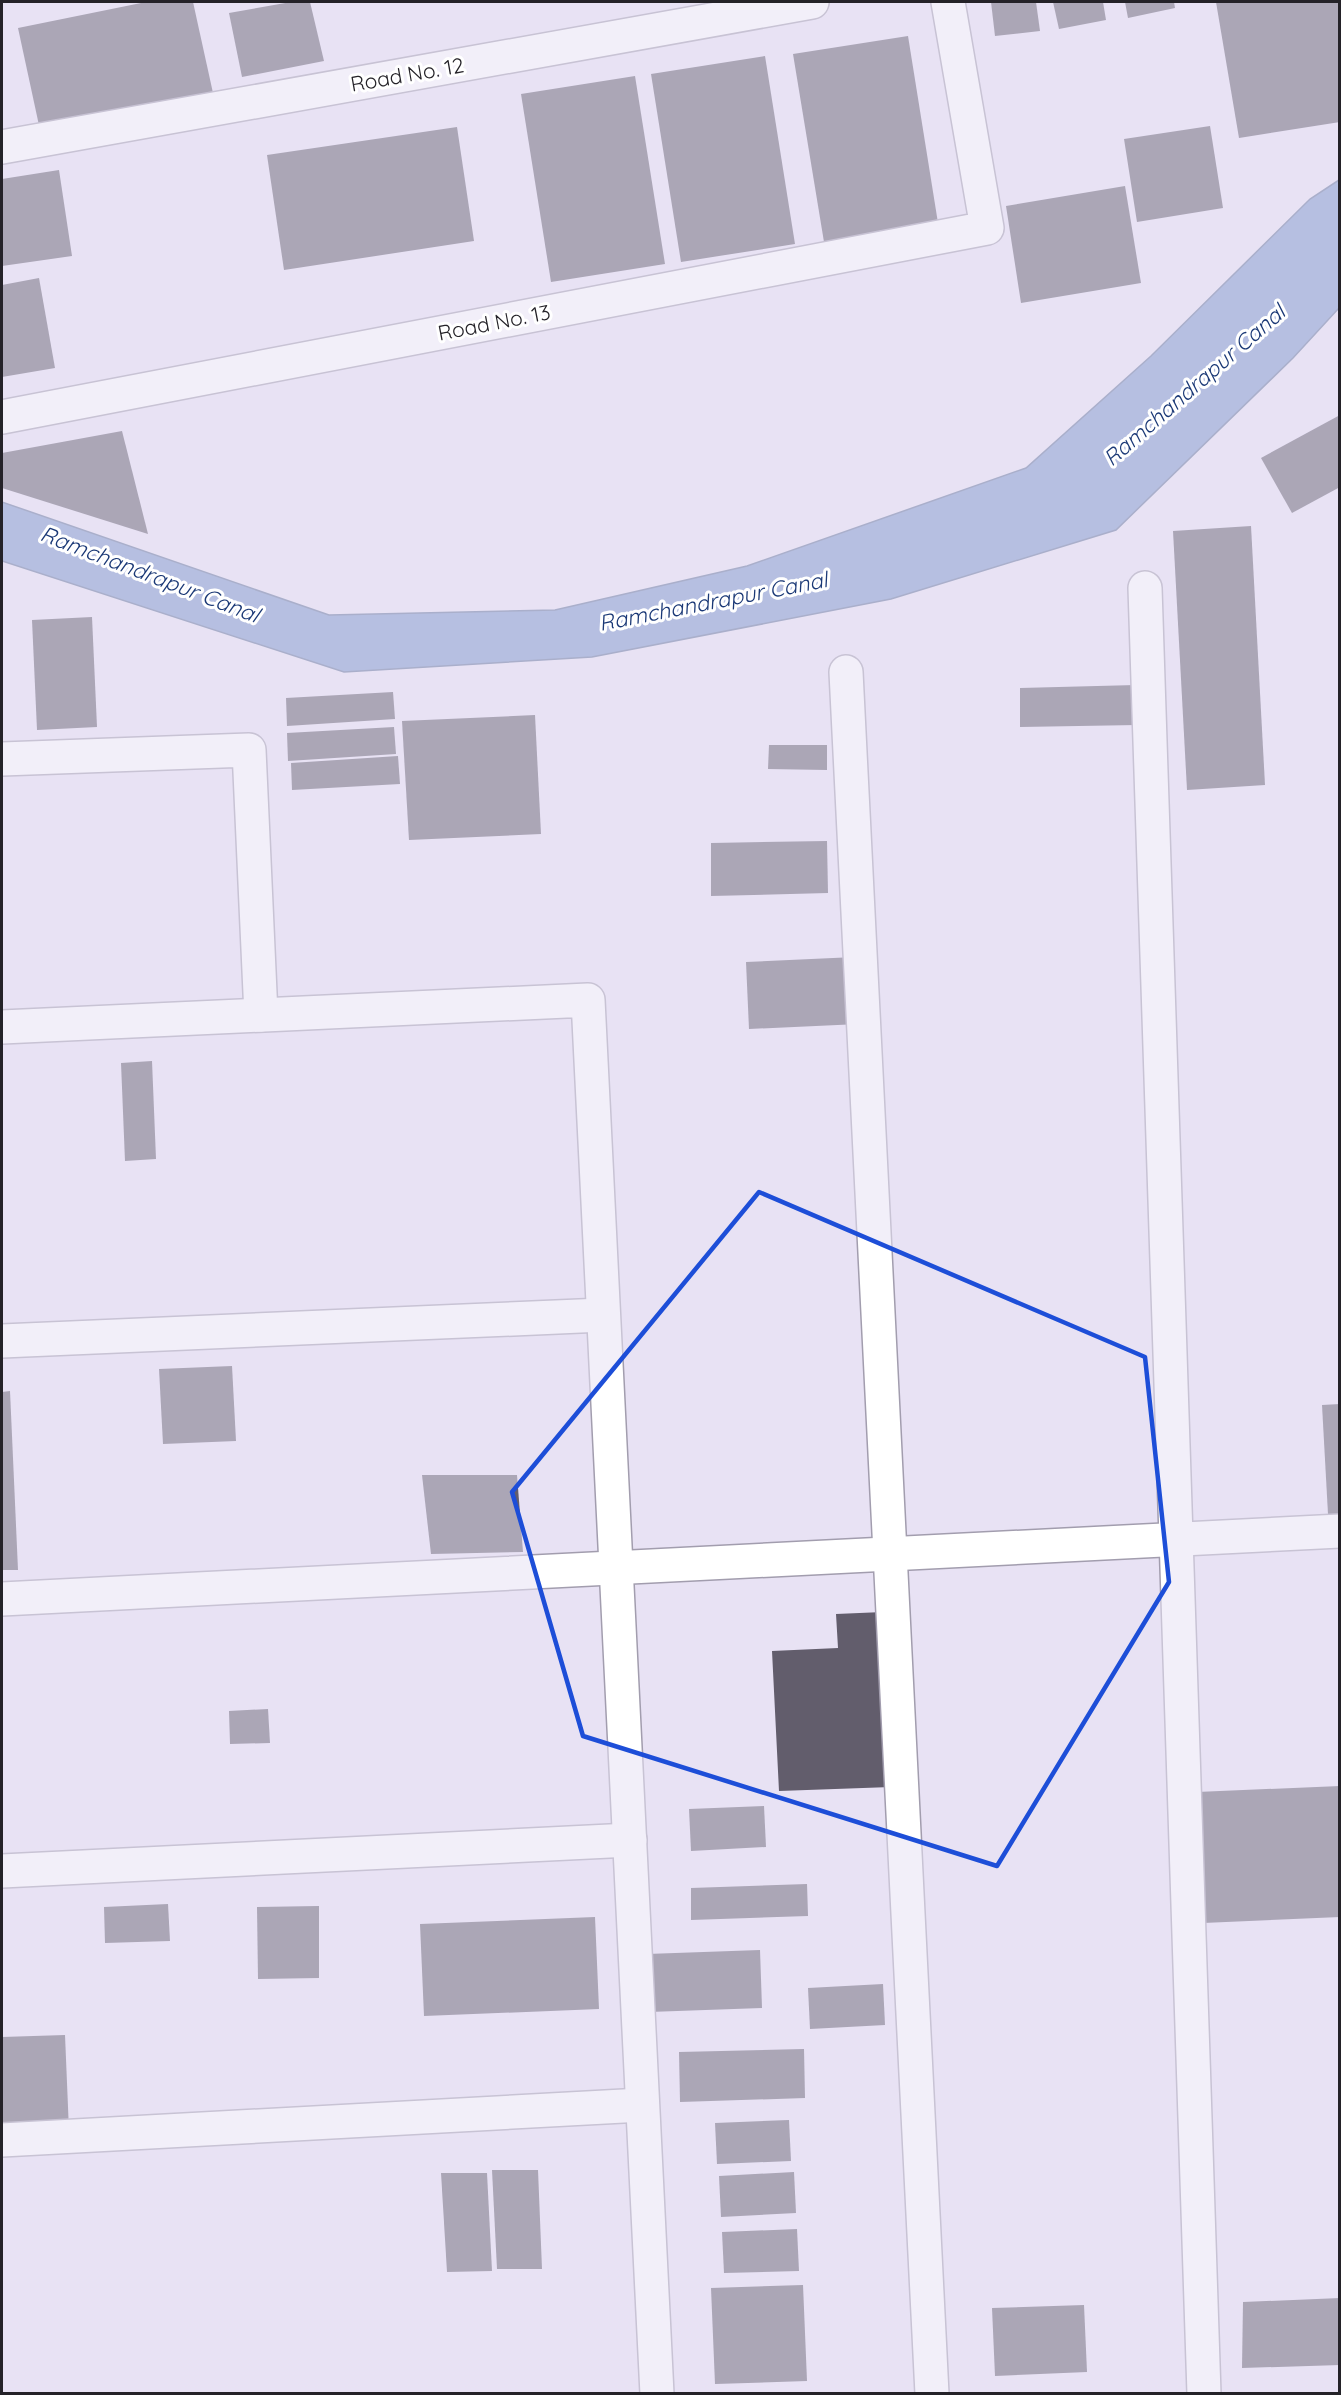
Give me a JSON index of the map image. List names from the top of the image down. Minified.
{"streets":{"street":["Road No. 12","Road No. 13"]},"water":["Ramchandrapur Canal"]}
